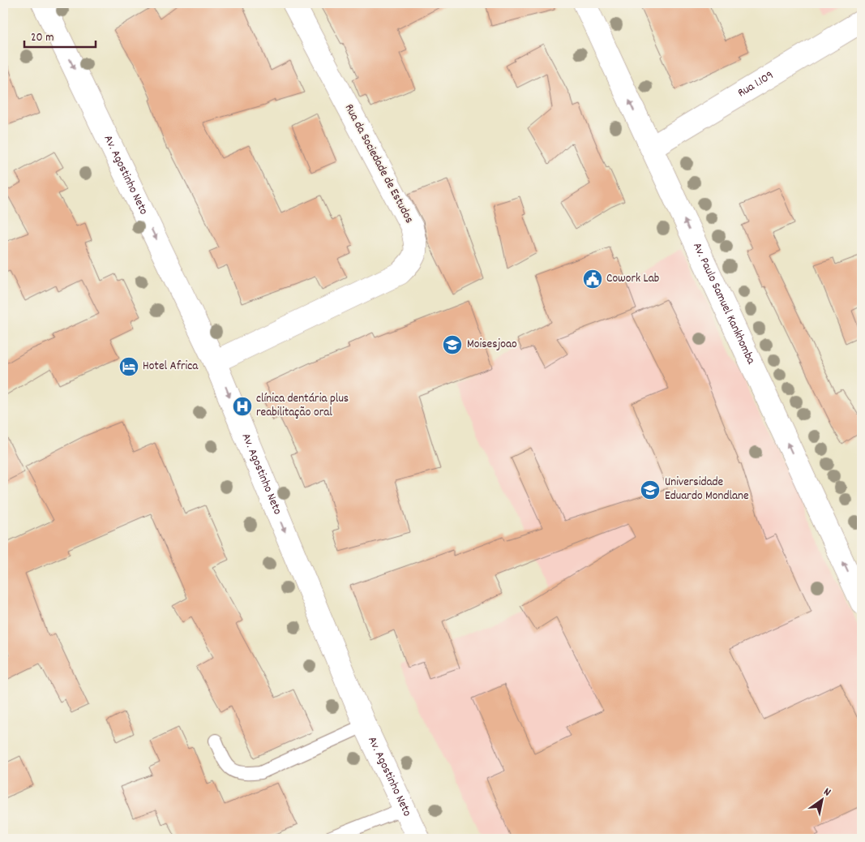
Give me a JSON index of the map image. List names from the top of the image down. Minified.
{"streets":{"street":["Rua 1.109","Rua da Sociedade de Estudos","Av. Agostinho Neto","Av. Paulo Samuel Kankhomba"]},"crossings":[["Rua 1.109","Av. Paulo Samuel Kankhomba"],["Rua da Sociedade de Estudos","Av. Agostinho Neto"]],"one_way":["Av. Agostinho Neto","Av. Paulo Samuel Kankhomba"],"places":{"public building":["Cowork Lab"],"school or university":["Moisesjoao","Universidade Eduardo Mondlane"],"hotel":["Hotel Africa"],"hospital":["clínica dentária plus reabilitação oral"]},"scale_bar":"20 m","north":"top right"}
